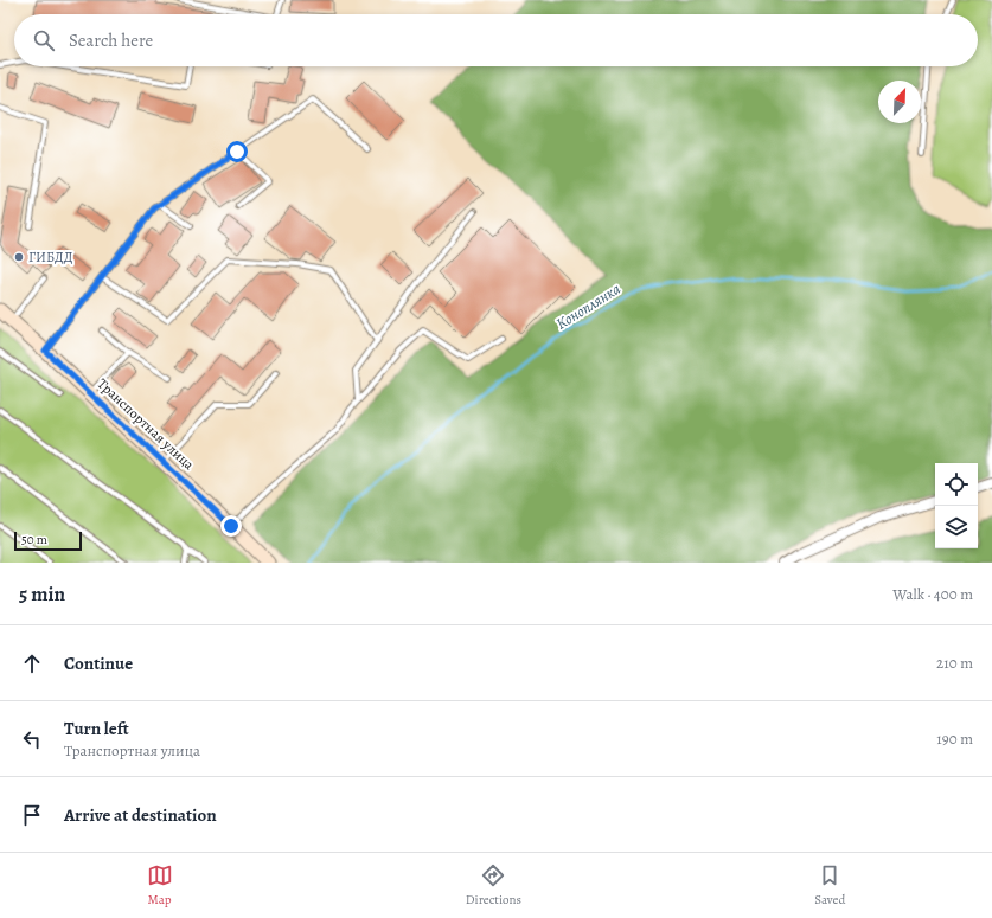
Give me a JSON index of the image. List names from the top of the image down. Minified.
{"streets":{"main road":["Транспортная улица"]},"water":["Коноплянка"],"places":["ГИБДД"],"scale_bar":"50 m","north":"top right","page":{"search":"Search here","scale":"50 m","heading":["5 min","Walk · 400 m"],"list":[["Continue","210 m"],["Turn left","Транспортная улица","190 m"],"Arrive at destination"],"nav":["Map","Directions","Saved"]}}
